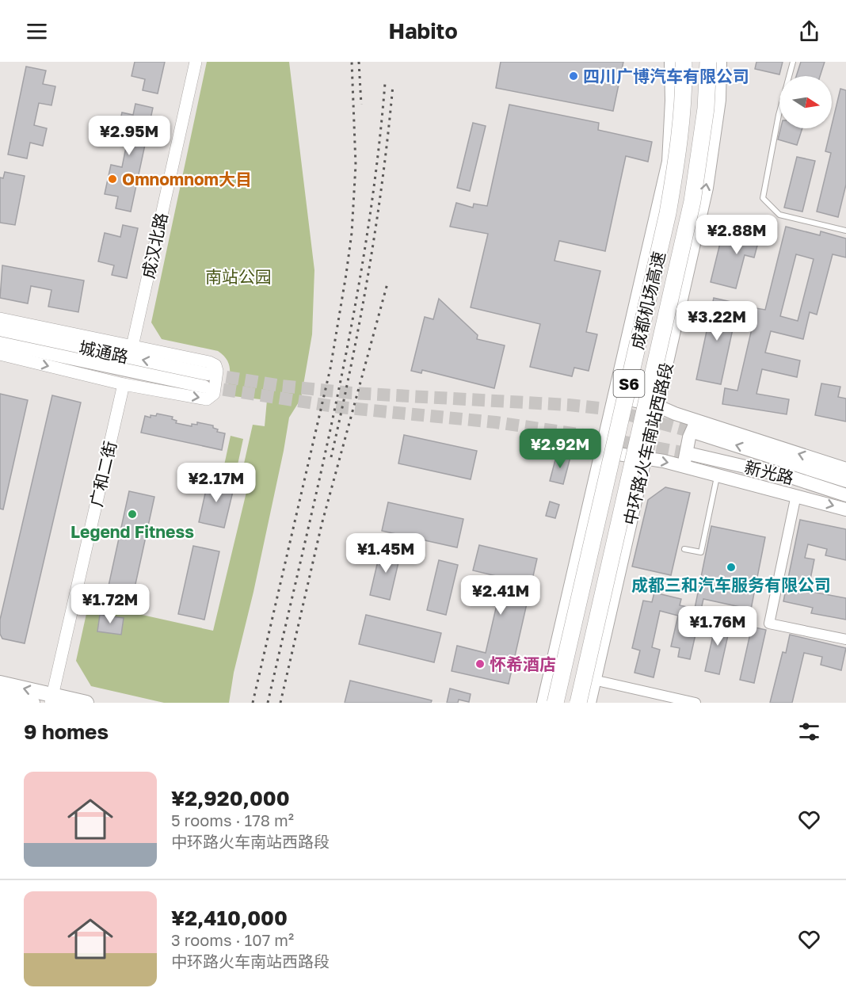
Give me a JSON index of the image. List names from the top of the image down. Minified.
{"streets":{"highway":["成都机场高速","S6"],"main road":["城通路","中环路火车南站西路段","新光路"],"street":["成汉北路","广和二街"]},"parks":["南站公园"],"places":["四川广博汽车有限公司","Omnomnom大目","Legend Fitness","成都三和汽车服务有限公司","怀希酒店"],"north":"right","page":{"header":"Habito","price":["¥2.95M","¥2.88M","¥3.22M","¥2.92M","¥2.17M","¥1.45M","¥2.41M","¥1.72M","¥1.76M"],"heading":"9 homes","list":[{"name":"¥2,920,000","note":"5 rooms · 178 m² · 中环路火车南站西路段"},{"name":"¥2,410,000","note":"3 rooms · 107 m² · 中环路火车南站西路段"}]}}
